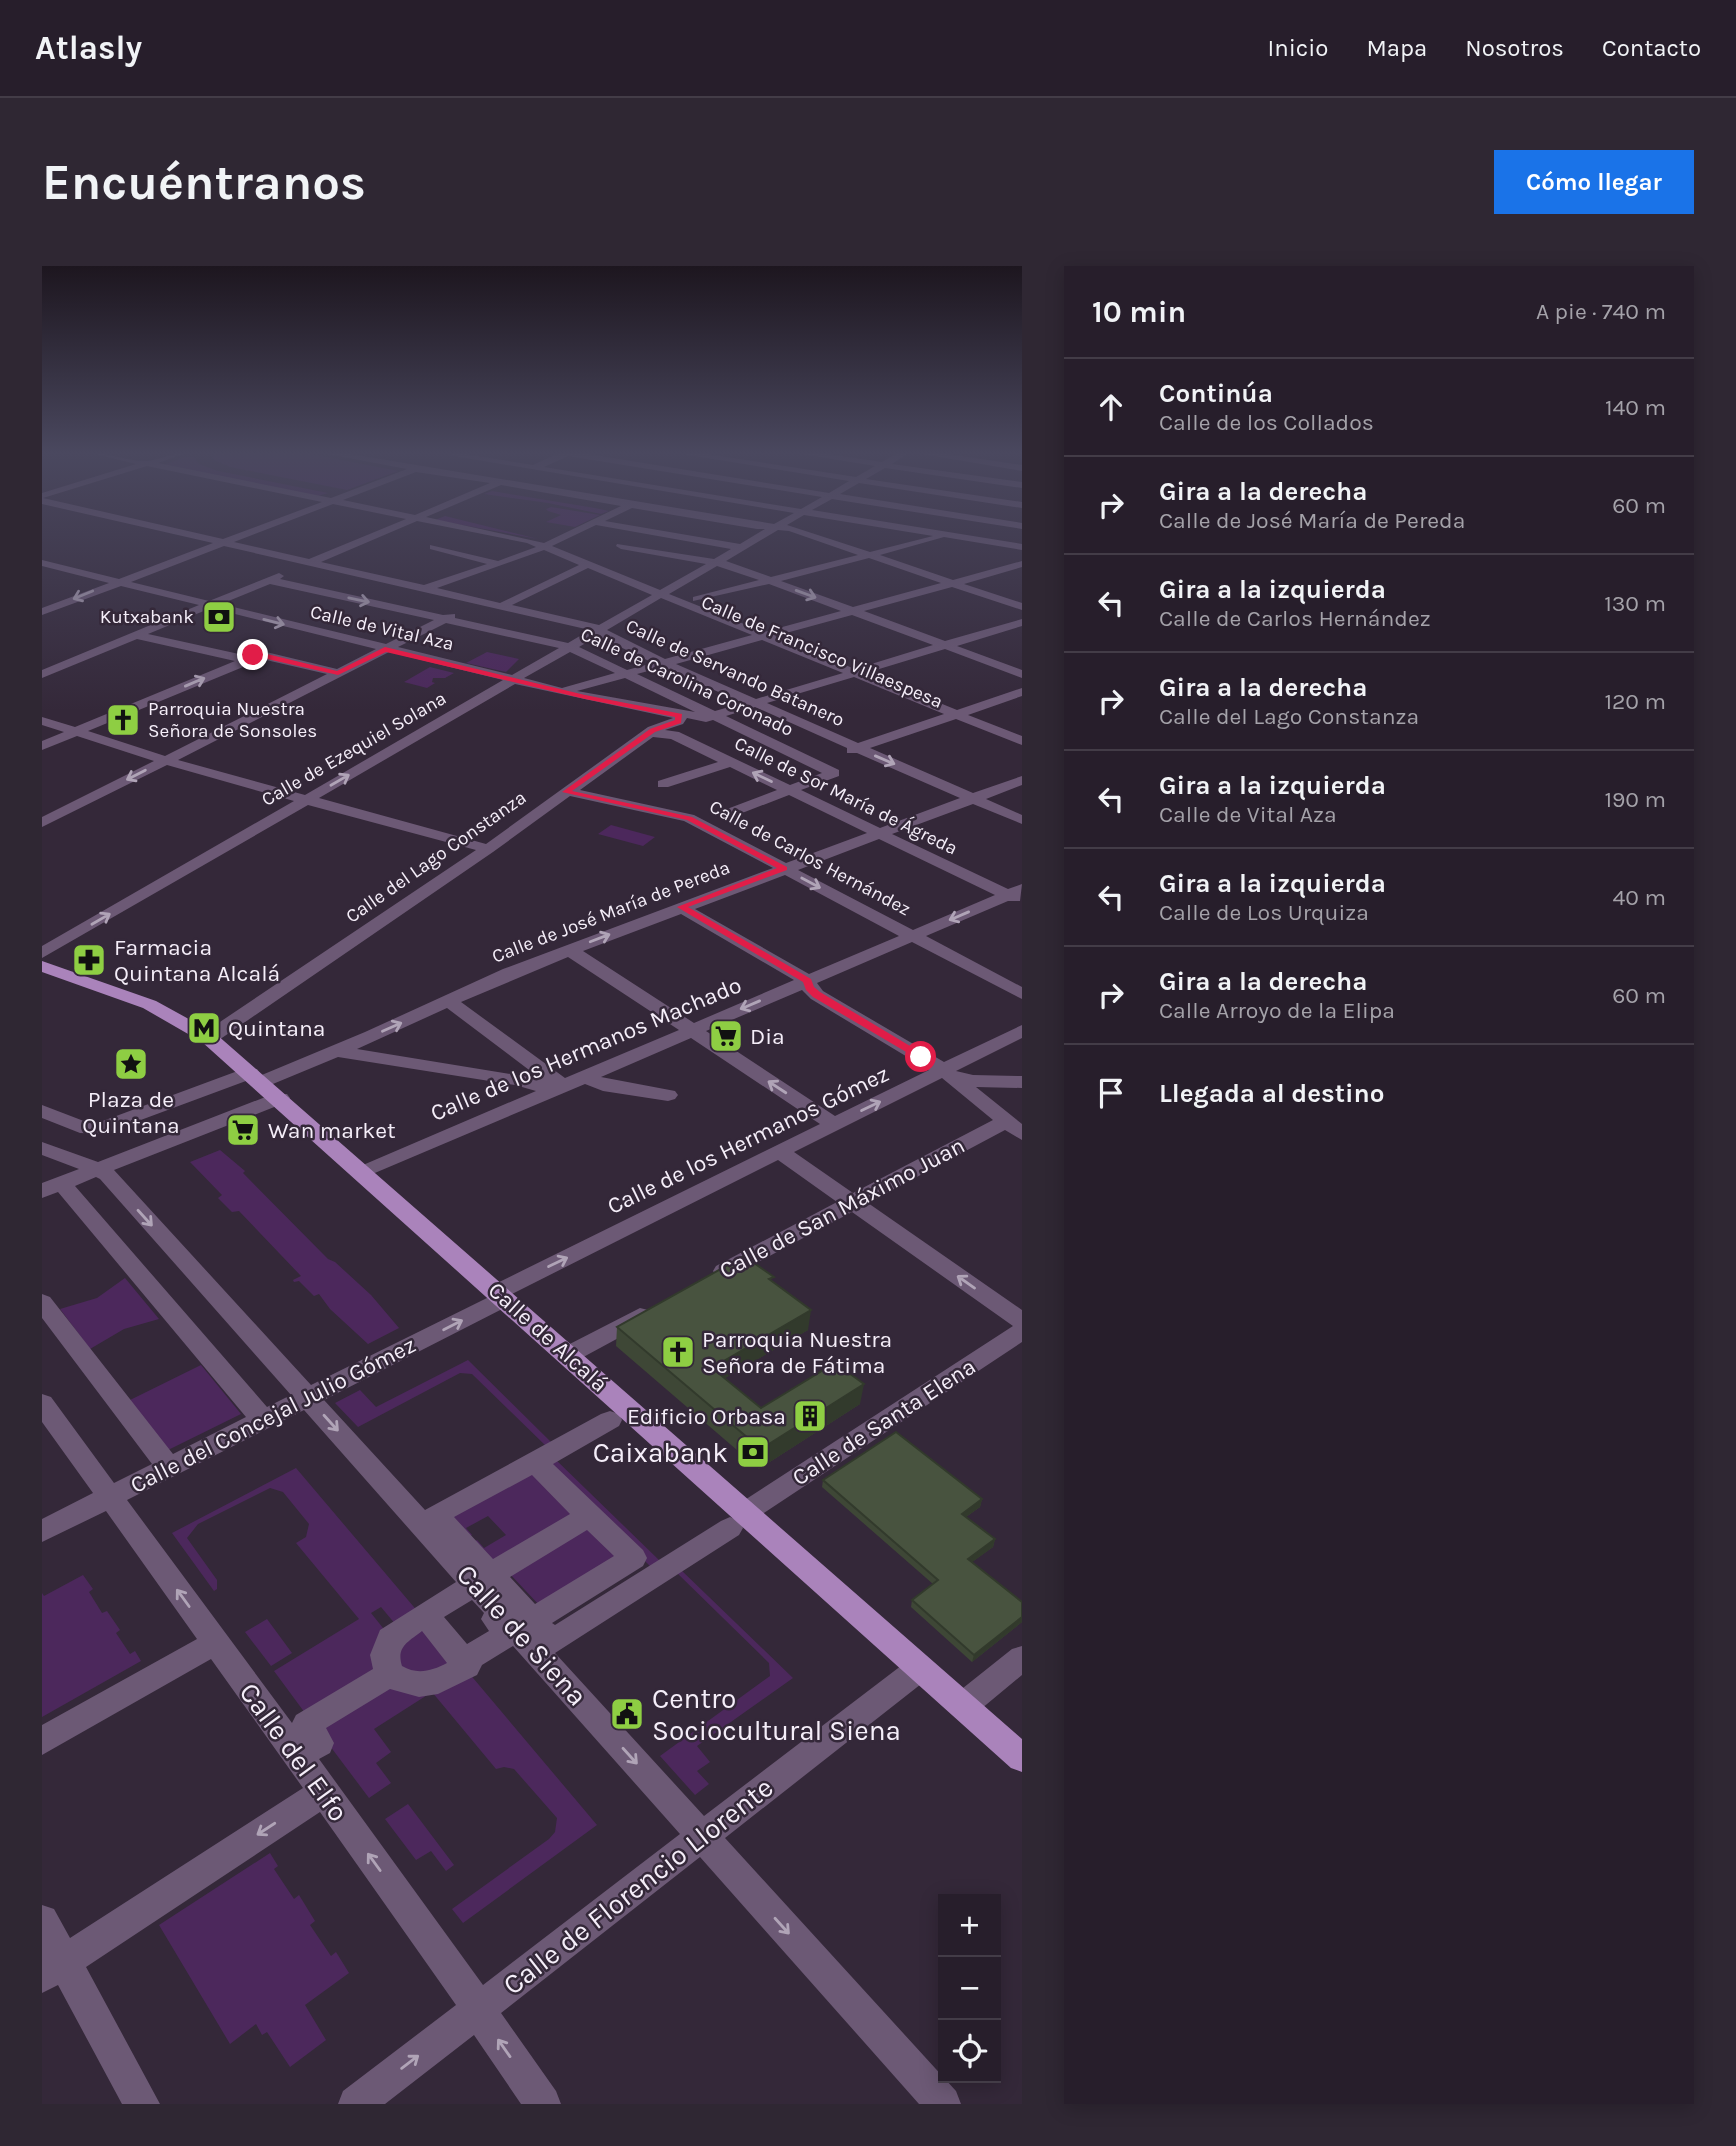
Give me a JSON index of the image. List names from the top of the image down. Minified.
{"streets":{"main road":["Calle de Alcalá"],"street":["Calle de Vital Aza","Calle de Francisco Villaespesa","Calle de Servando Batanero","Calle de Carolina Coronado","Calle de Ezequiel Solana","Calle de Sor María de Ágreda","Calle del Lago Constanza","Calle de Carlos Hernández","Calle de José María de Pereda","Calle de los Hermanos Machado","Calle de los Hermanos Gómez","Calle de San Máximo Juan","Calle del Concejal Julio Gómez","Calle de Santa Elena","Calle de Siena","Calle del Elfo","Calle de Florencio Llorente"]},"crossings":[["Calle de Vital Aza","Calle de Carolina Coronado"],["Calle de Vital Aza","Calle de Ezequiel Solana"],["Calle de Vital Aza","Calle del Lago Constanza"],["Calle de Francisco Villaespesa","Calle de Ezequiel Solana"],["Calle de Servando Batanero","Calle de Ezequiel Solana"],["Calle de Servando Batanero","Calle de José María de Pereda"],["Calle de Carolina Coronado","Calle de Ezequiel Solana"],["Calle de Carolina Coronado","Calle de Sor María de Ágreda"],["Calle de Sor María de Ágreda","Calle del Lago Constanza"],["Calle de Sor María de Ágreda","Calle de José María de Pereda"],["Calle de Sor María de Ágreda","Calle de los Hermanos Machado"],["Calle del Lago Constanza","Calle de Carlos Hernández"],["Calle del Lago Constanza","Calle de Alcalá"],["Calle de Carlos Hernández","Calle de José María de Pereda"],["Calle de Carlos Hernández","Calle de los Hermanos Machado"],["Calle de José María de Pereda","Calle de Alcalá"],["Calle de los Hermanos Machado","Calle de Alcalá"],["Calle de los Hermanos Gómez","Calle de Alcalá"],["Calle de los Hermanos Gómez","Calle del Concejal Julio Gómez"],["Calle de Alcalá","Calle del Concejal Julio Gómez"],["Calle de Alcalá","Calle de Santa Elena"],["Calle de Alcalá","Calle de Florencio Llorente"],["Calle del Concejal Julio Gómez","Calle de Siena"],["Calle del Concejal Julio Gómez","Calle del Elfo"],["Calle de Siena","Calle de Florencio Llorente"],["Calle del Elfo","Calle de Florencio Llorente"]],"one_way":["Calle del Concejal Julio Gómez","Calle del Elfo"],"places":{"bank":["Kutxabank","Caixabank"],"church":["Parroquia Nuestra Señora de Sonsoles","Parroquia Nuestra Señora de Fátima"],"pharmacy":["Farmacia Quintana Alcalá"],"metro station":["Quintana"],"supermarket":["Dia","Wan market"],"place":["Plaza de Quintana"],"building":["Edificio Orbasa"],"public building":["Centro Sociocultural Siena"]},"page":{"header":"Atlasly","nav":["Inicio","Mapa","Nosotros","Contacto"],"buttons":"Cómo llegar","title":"Encuéntranos","heading":["10 min","A pie · 740 m"],"list":[["Continúa","Calle de los Collados","140 m"],["Gira a la derecha","Calle de José María de Pereda","60 m"],["Gira a la izquierda","Calle de Carlos Hernández","130 m"],["Gira a la derecha","Calle del Lago Constanza","120 m"],["Gira a la izquierda","Calle de Vital Aza","190 m"],["Gira a la izquierda","Calle de Los Urquiza","40 m"],["Gira a la derecha","Calle Arroyo de la Elipa","60 m"],"Llegada al destino"],"map_buttons":["+","−"]}}
